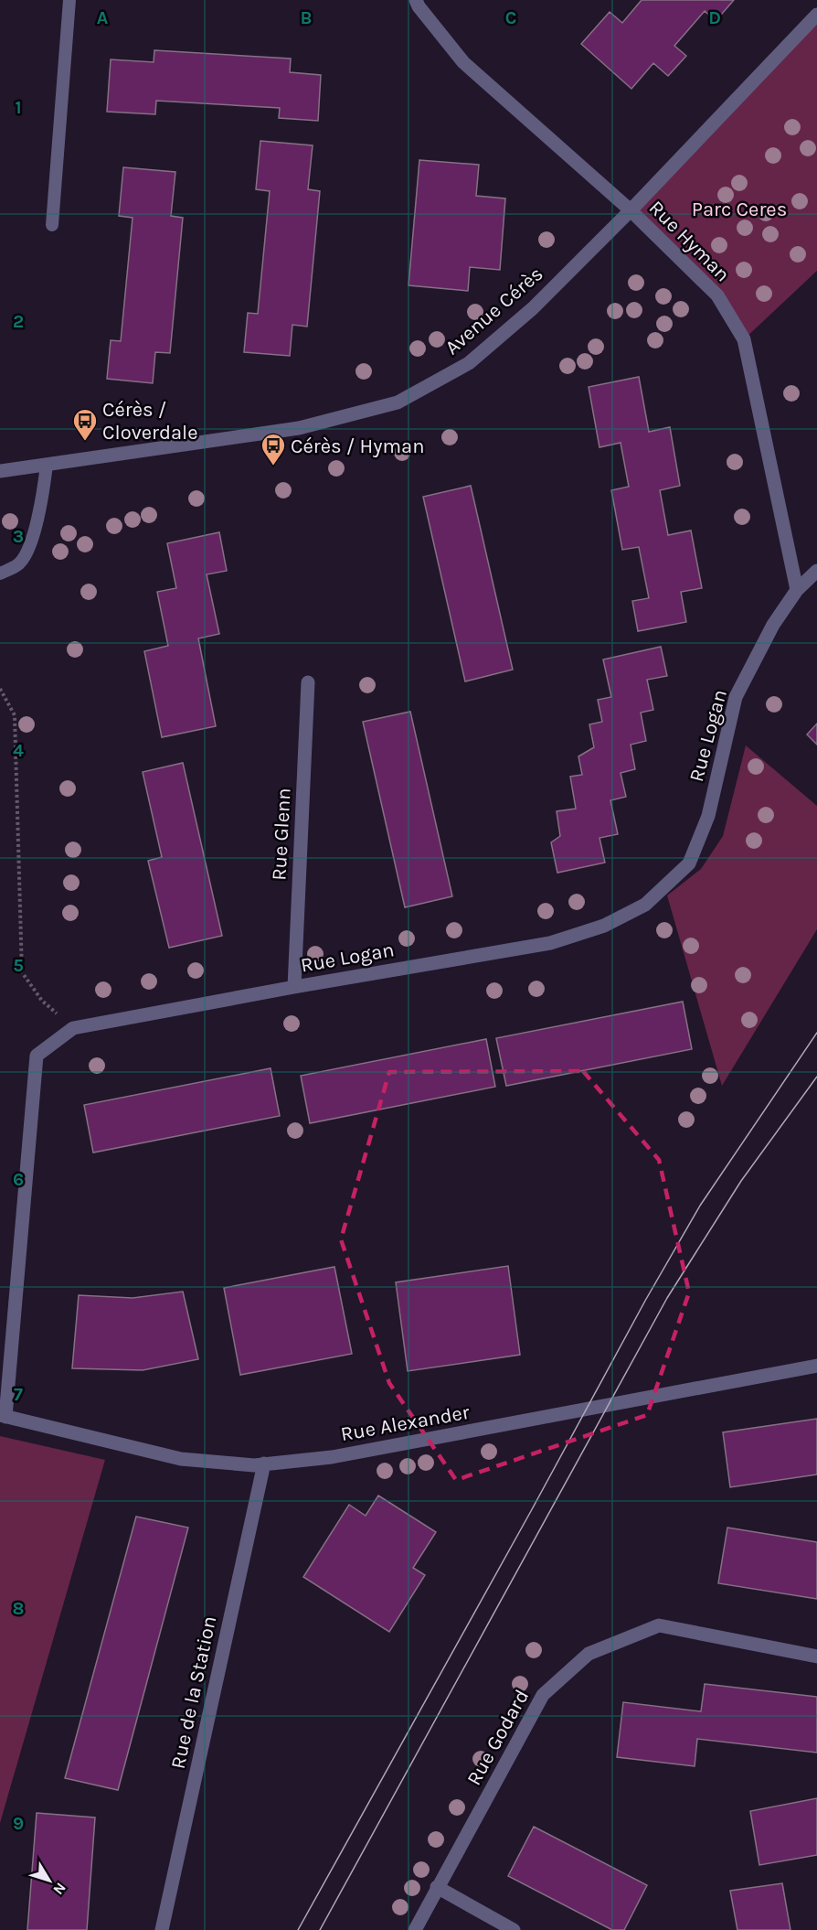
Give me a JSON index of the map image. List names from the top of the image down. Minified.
{"streets":{"street":["Rue Hyman","Avenue Cérès","Rue Logan","Rue Glenn","Rue Alexander","Rue de la Station","Rue Godard"]},"crossings":[["Rue Hyman","Avenue Cérès"],["Rue Hyman","Rue Logan"],["Rue Logan","Rue Glenn"],["Rue Logan","Rue Alexander"],["Rue Alexander","Rue de la Station"]],"parks":["Parc Ceres"],"places":{"bus stop":["Cérès / Cloverdale","Cérès / Hyman"]},"north":"bottom right","grid":{"columns":["A","B","C","D"],"rows":["1","2","3","4","5","6","7","8","9"]}}
